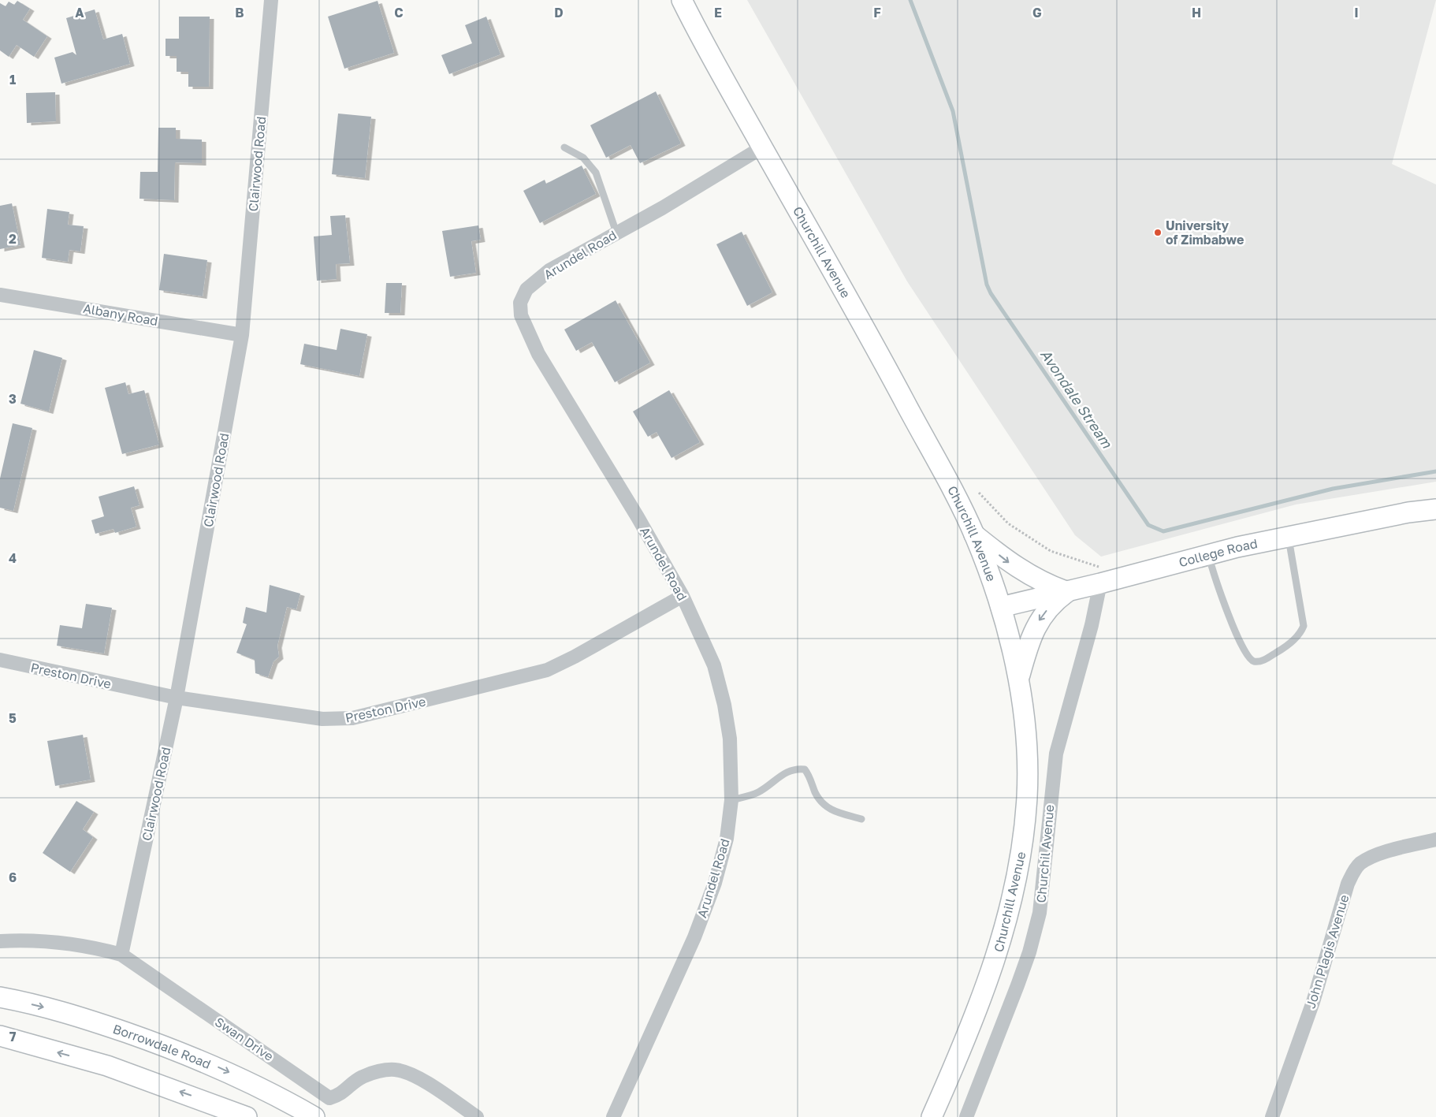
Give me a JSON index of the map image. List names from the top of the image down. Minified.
{"streets":{"main road":["Churchill Avenue","College Road","Borrowdale Road"],"street":["Clairwood Road","Arundel Road","Albany Road","Preston Drive","Churchil Avenue","John Plagis Avenue","Swan Drive"]},"crossings":[["Clairwood Road","Albany Road"],["Clairwood Road","Preston Drive"],["Clairwood Road","Swan Drive"],["Churchill Avenue","Arundel Road"],["Churchill Avenue","College Road"],["Arundel Road","Preston Drive"],["College Road","Churchil Avenue"]],"water":["Avondale Stream"],"places":["University of Zimbabwe"],"grid":{"columns":["A","B","C","D","E","F","G","H","I"],"rows":["1","2","3","4","5","6","7"]}}
